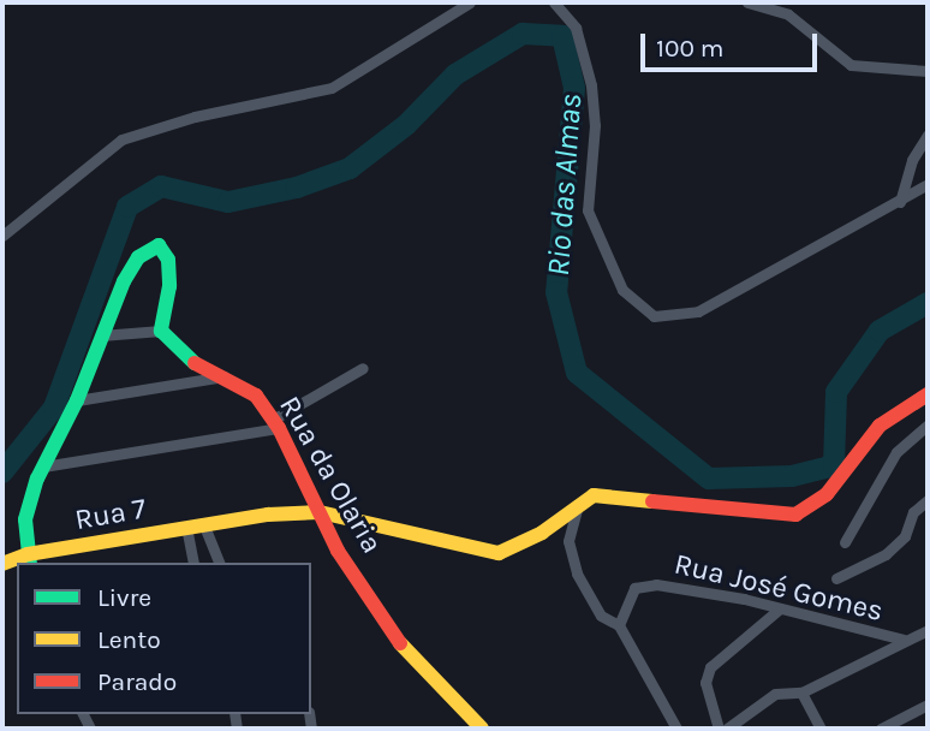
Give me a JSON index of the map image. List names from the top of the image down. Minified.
{"streets":{"street":["Rua da Olaria","Rua 7","Rua José Gomes"]},"crossings":[["Rua da Olaria","Rua 7"]],"water":["Rio das Almas"],"legend":["Livre","Lento","Parado"],"scale_bar":"100 m"}
